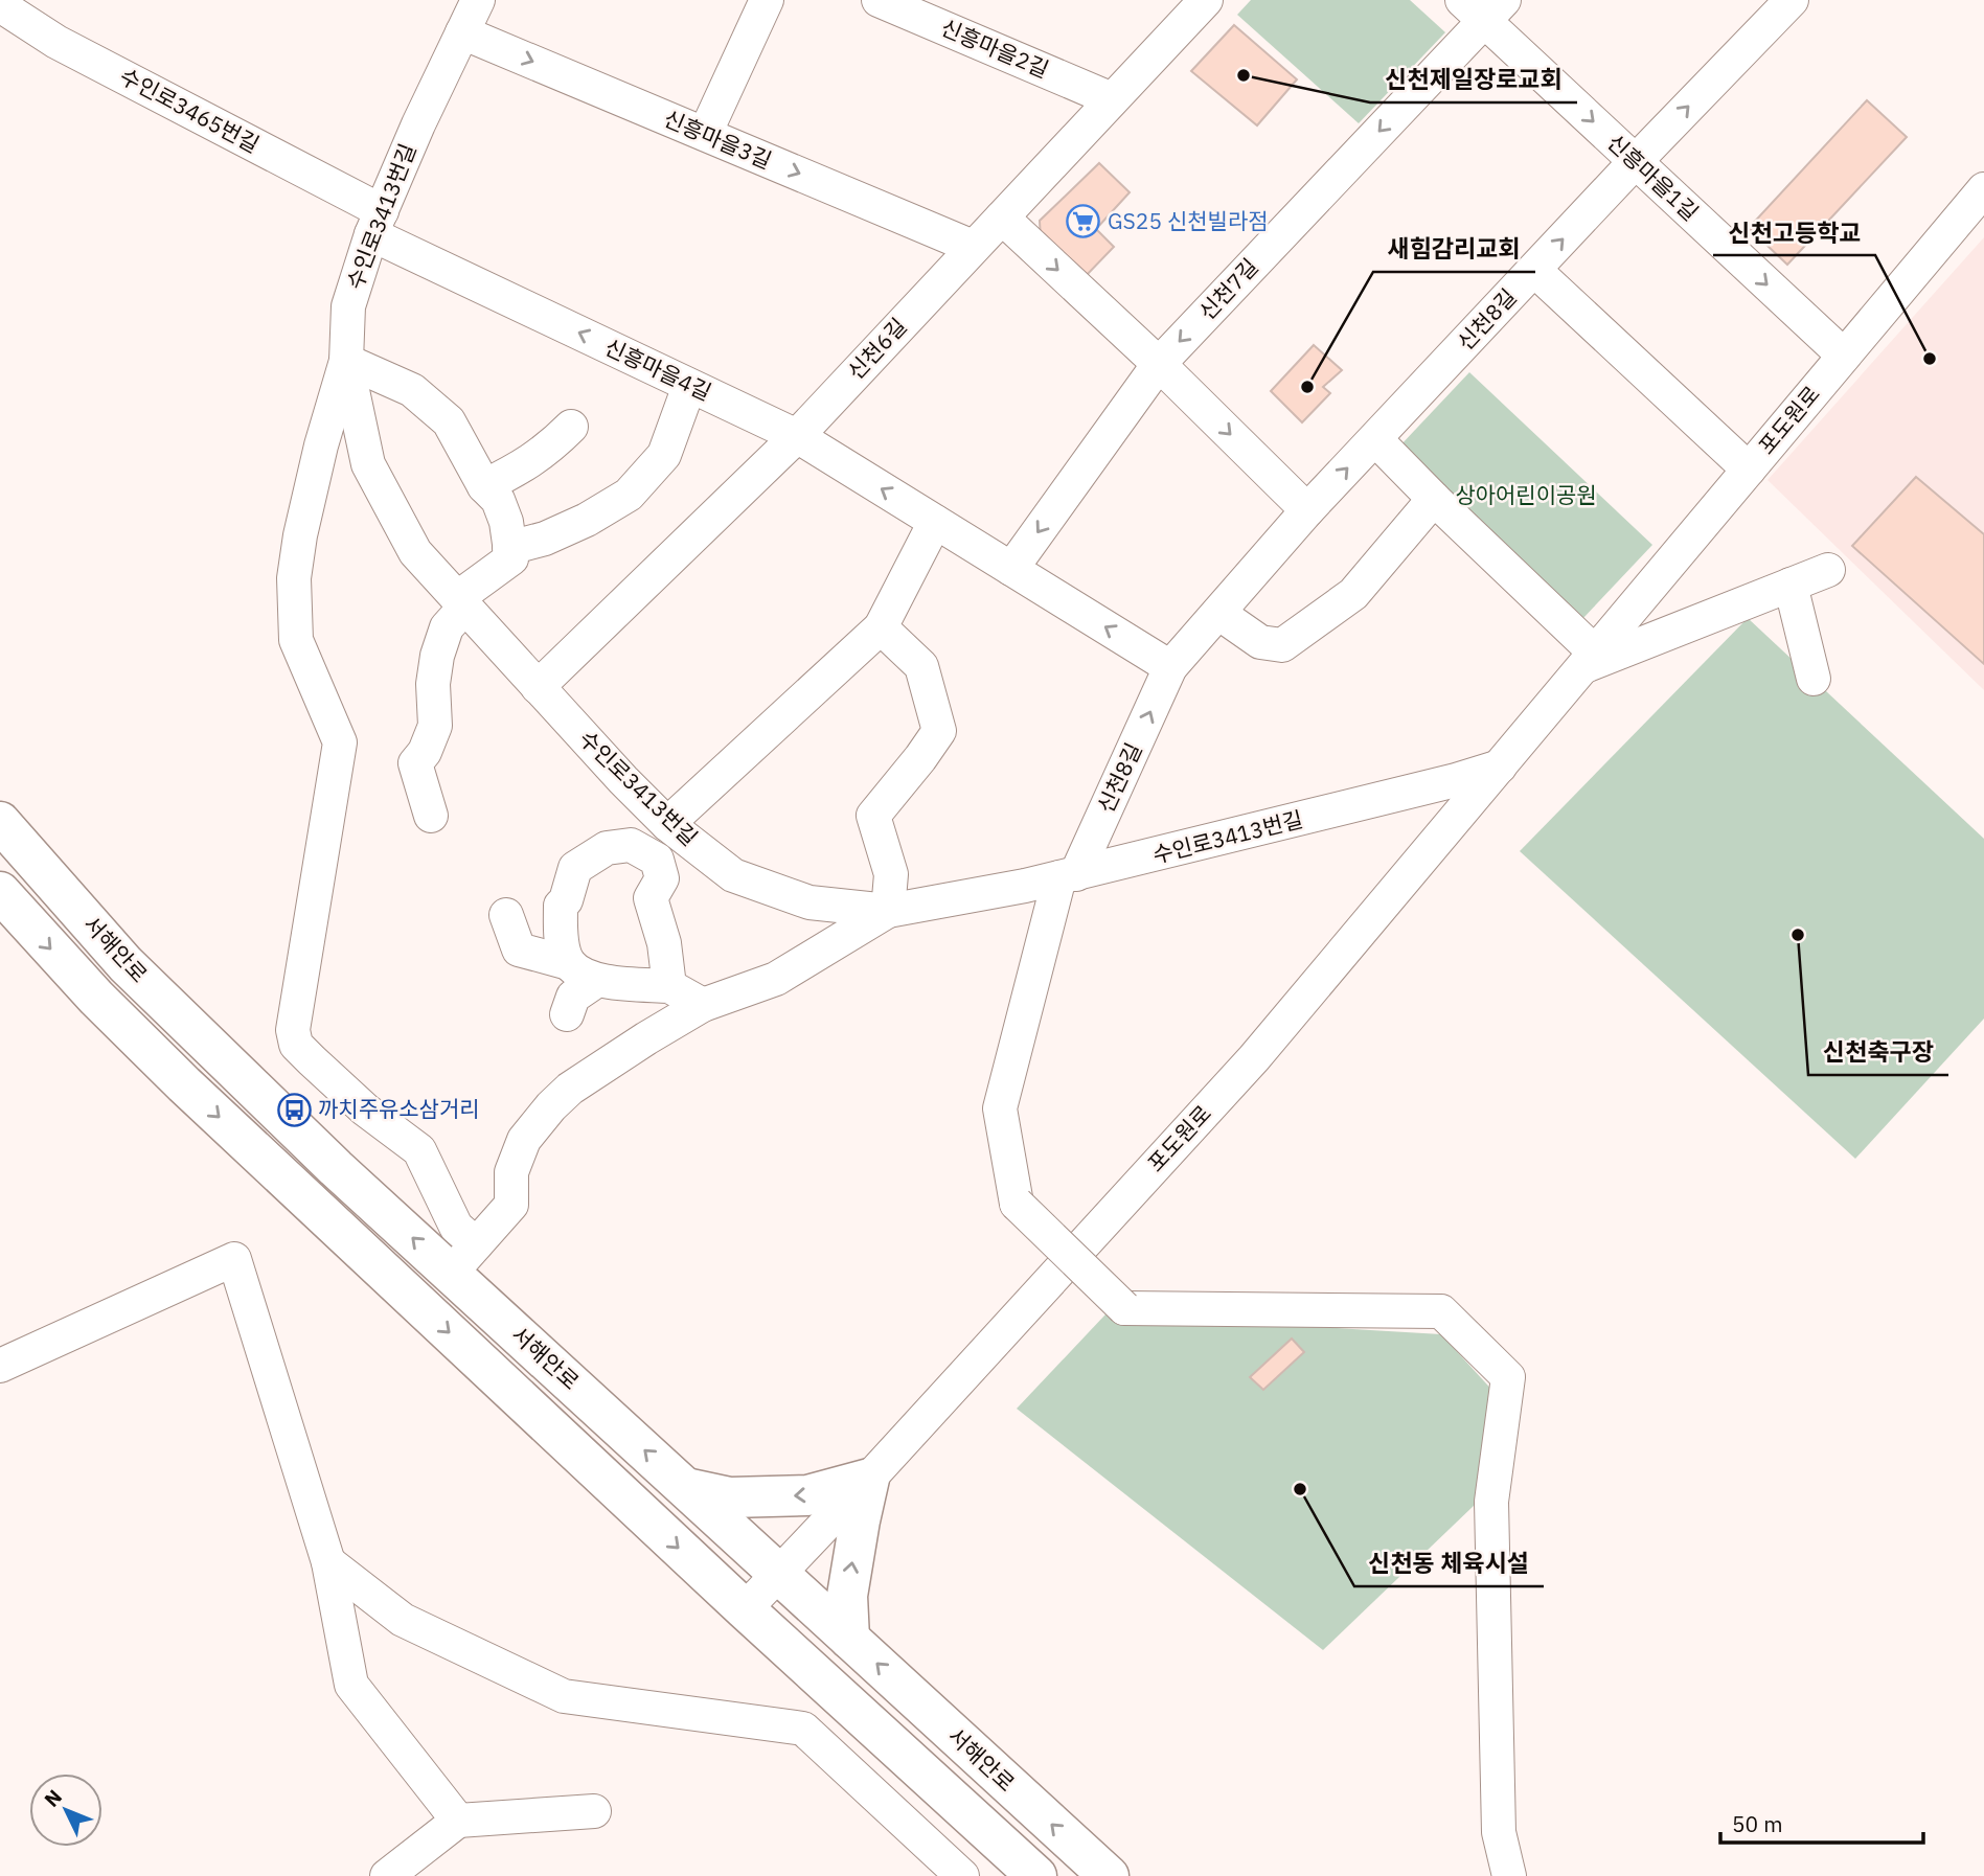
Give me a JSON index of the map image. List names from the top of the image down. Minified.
{"streets":{"main road":["서해안로"],"street":["신흥마을2길","수인로3465번길","신흥마을3길","신흥마을1길","수인로3413번길","신천7길","신천8길","신천6길","신흥마을4길","포도원로"]},"crossings":[["신흥마을2길","신천6길"],["수인로3465번길","수인로3413번길"],["수인로3465번길","신흥마을4길"],["신흥마을3길","수인로3413번길"],["신흥마을3길","신천6길"],["신흥마을1길","신천7길"],["신흥마을1길","신천8길"],["신흥마을1길","포도원로"],["수인로3413번길","신천8길"],["수인로3413번길","신천6길"],["수인로3413번길","신흥마을4길"],["수인로3413번길","포도원로"],["신천7길","신흥마을4길"],["신천8길","신흥마을4길"],["신천6길","신흥마을4길"],["포도원로","서해안로"]],"one_way":["신흥마을3길","신천7길"],"parks":["상아어린이공원"],"places":{"other":["신천제일장로교회","신천고등학교","새힘감리교회","신천축구장","신천동 체육시설"],"supermarket":["GS25 신천빌라점"],"bus stop":["까치주유소삼거리"]},"scale_bar":"50 m","north":"top left"}
